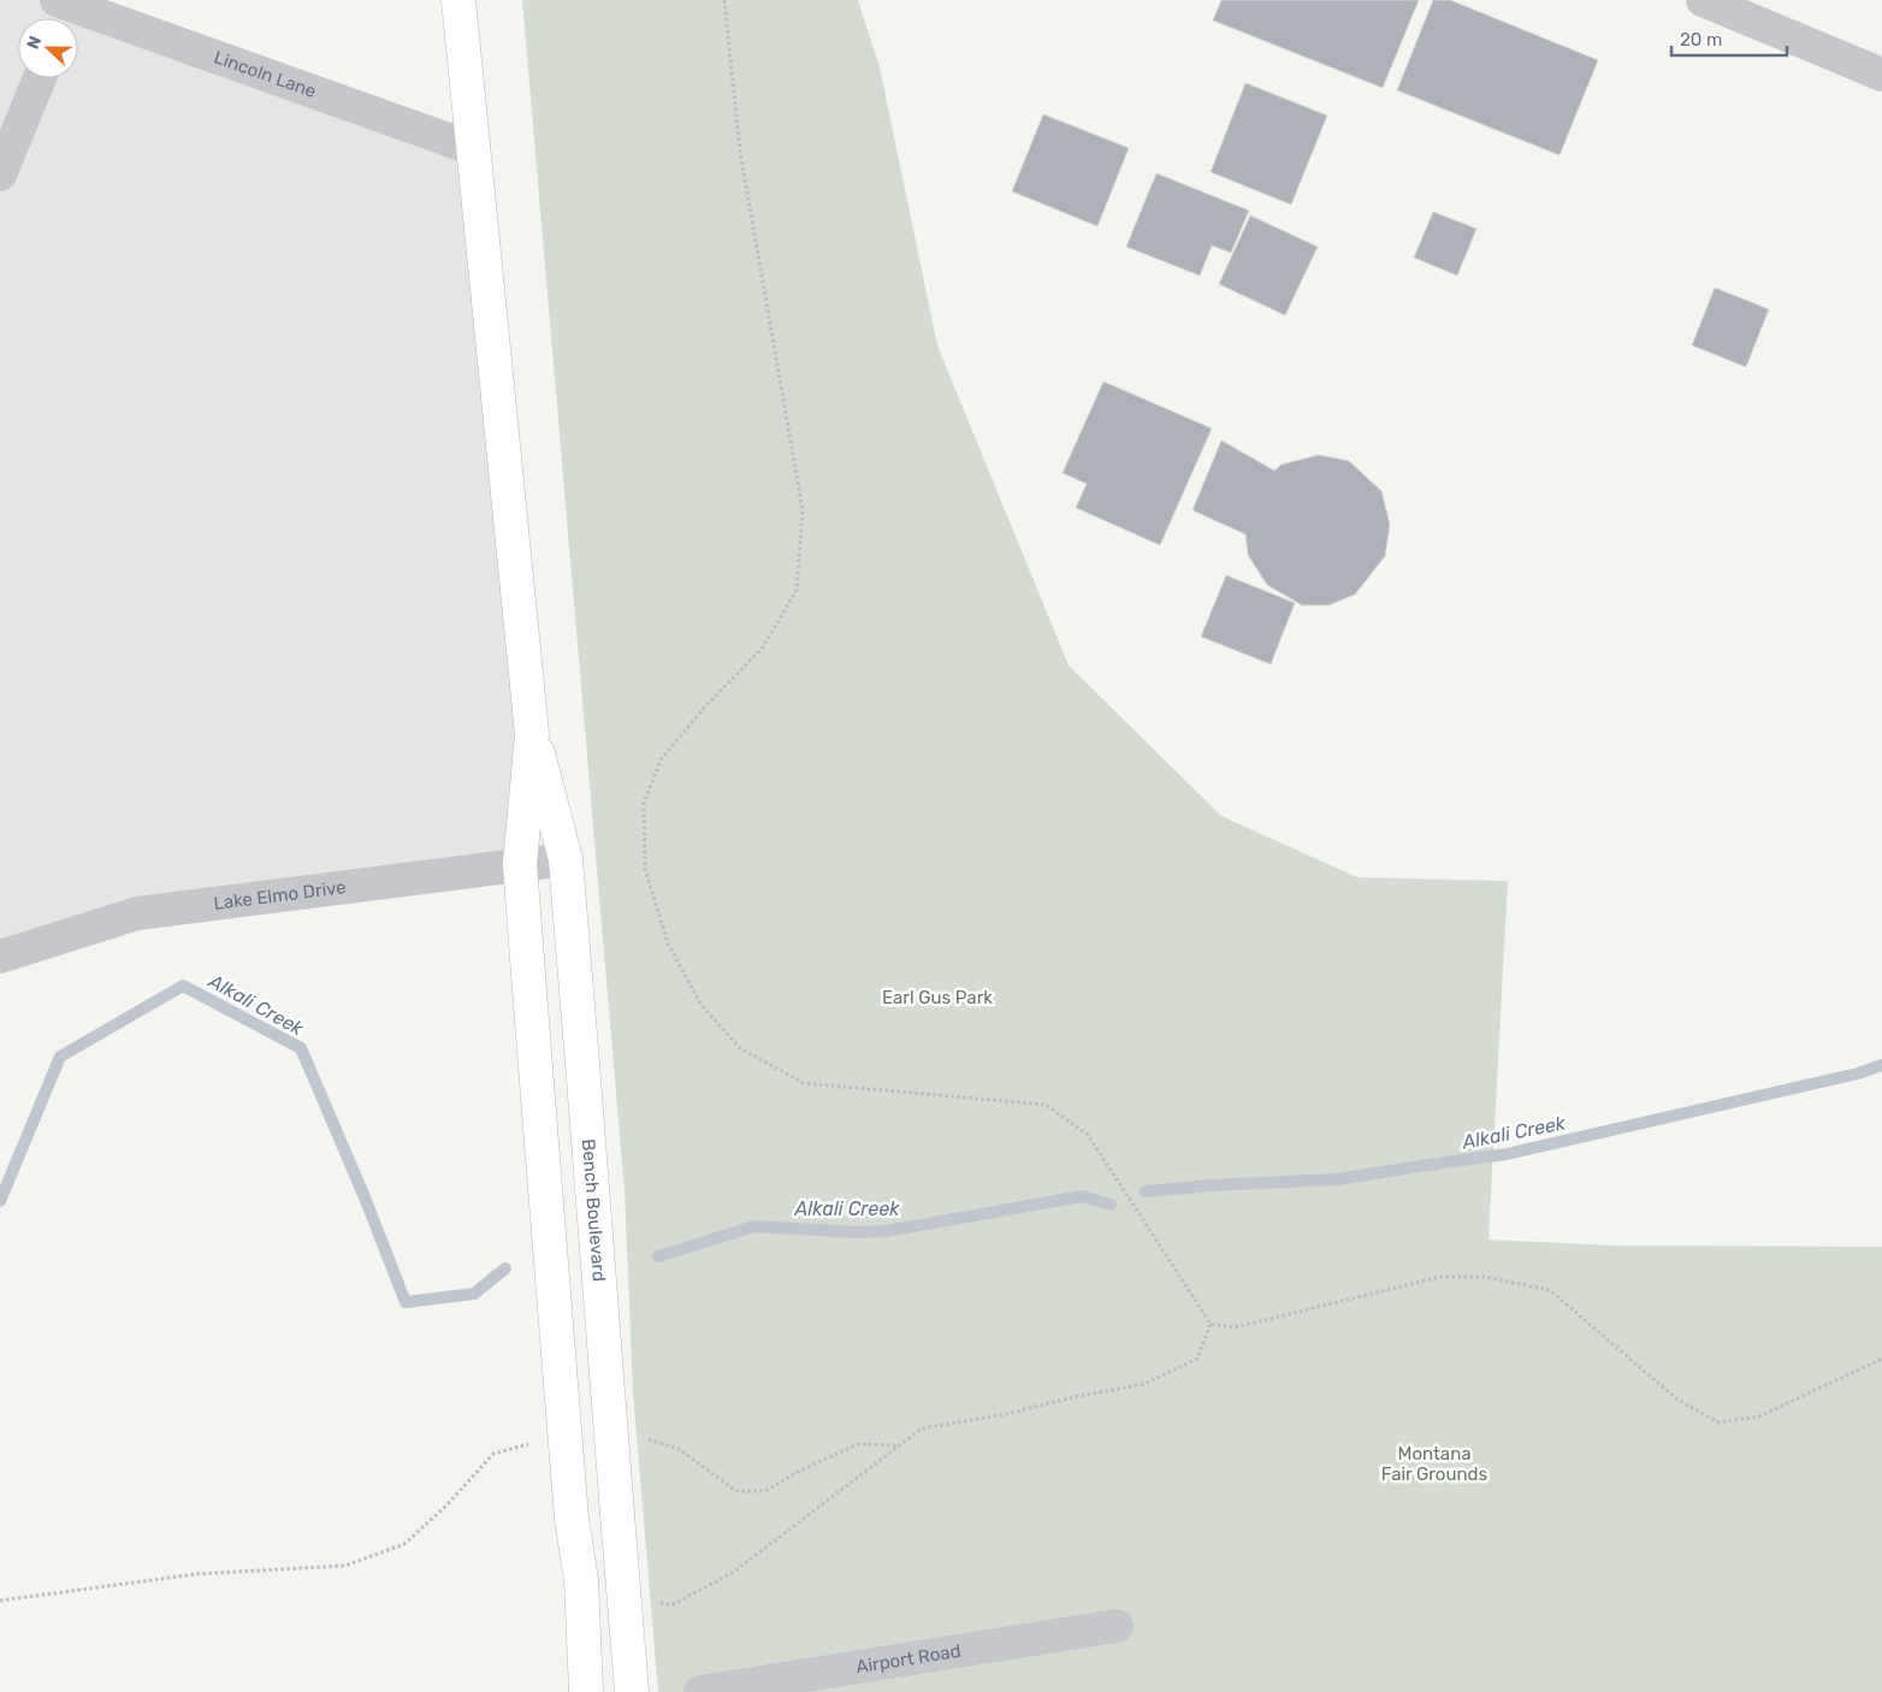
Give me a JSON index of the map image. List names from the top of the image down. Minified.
{"streets":{"main road":["Bench Boulevard"],"street":["Lincoln Lane","Lake Elmo Drive","Airport Road"]},"crossings":[["Lake Elmo Drive","Bench Boulevard"]],"water":["Alkali Creek"],"parks":["Earl Gus Park","Montana Fair Grounds"],"scale_bar":"20 m","north":"left"}
